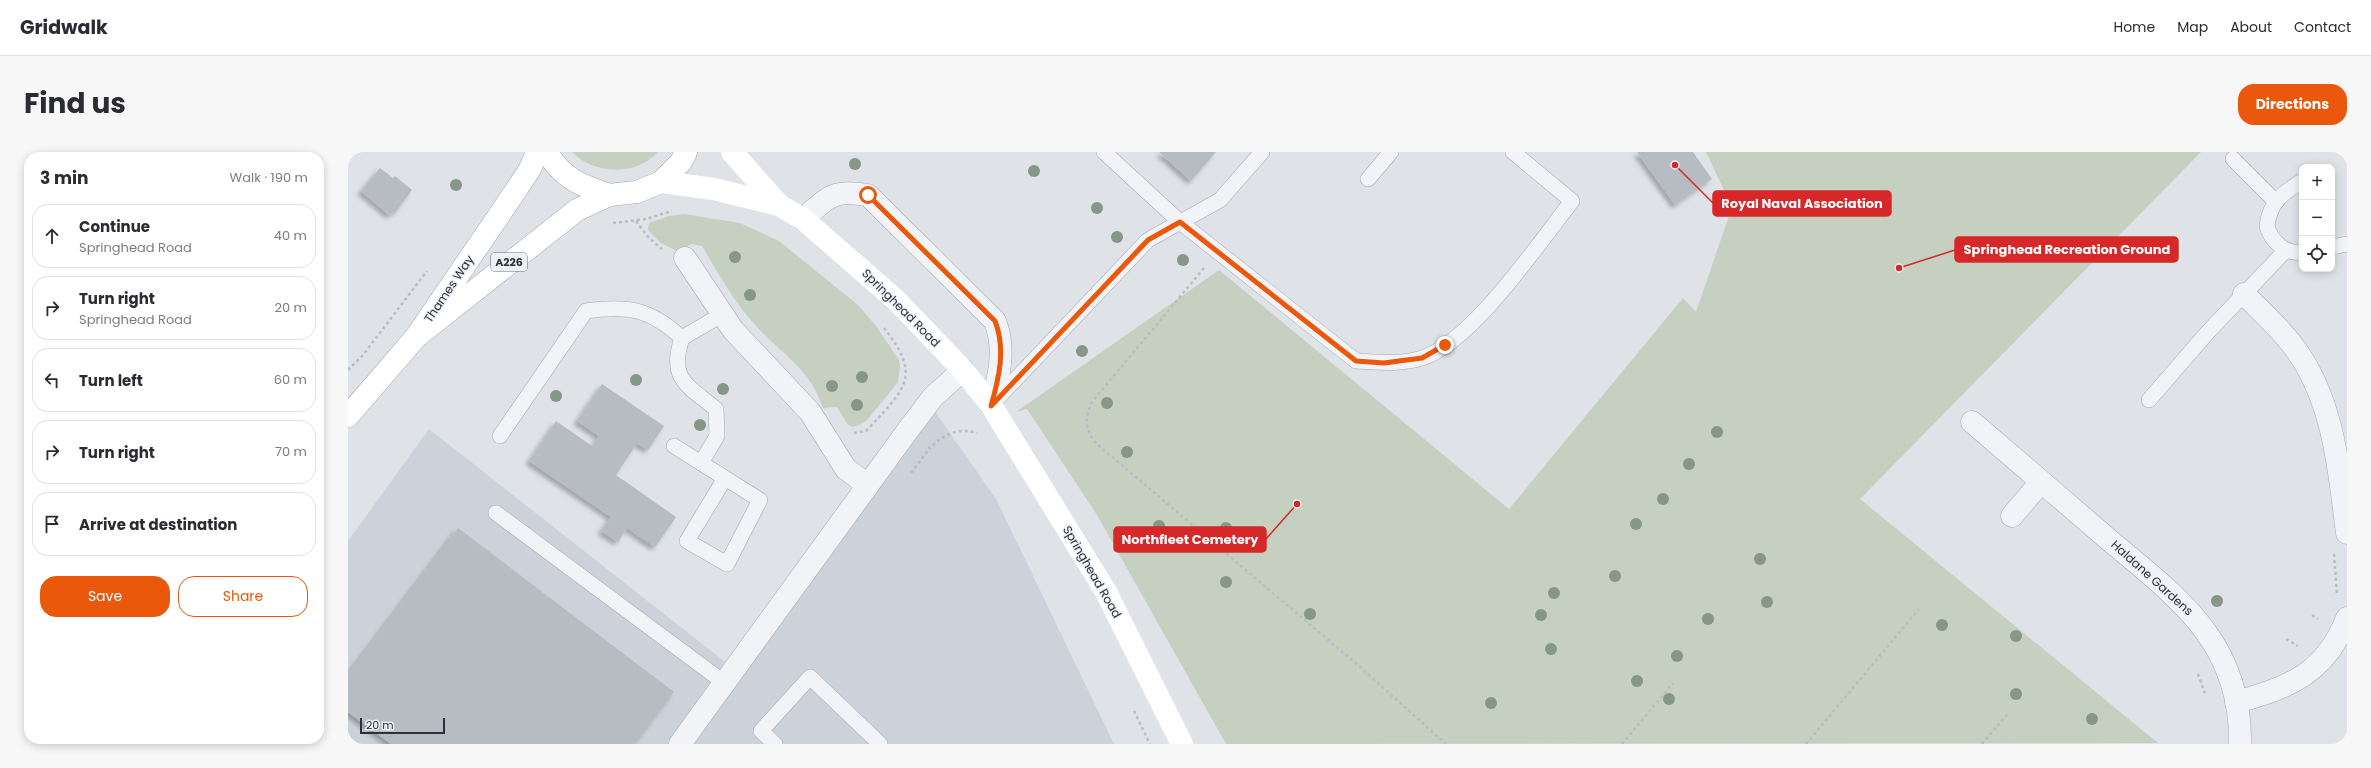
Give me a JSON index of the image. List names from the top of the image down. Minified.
{"streets":{"main road":["A226","Thames Way","Springhead Road"],"street":["Haldane Gardens"]},"crossings":[["A226","Thames Way"],["A226","Springhead Road"]],"places":["Royal Naval Association","Springhead Recreation Ground","Northfleet Cemetery"],"scale_bar":"20 m","page":{"header":"Gridwalk","nav":["Home","Map","About","Contact"],"title":"Find us","buttons":["Directions",["Save","Share"]],"heading":["3 min","Walk · 190 m"],"map_buttons":["+","−"],"list":[["Continue","Springhead Road","40 m"],["Turn right","Springhead Road","20 m"],["Turn left","60 m"],["Turn right","70 m"],"Arrive at destination"],"scale":"20 m"}}
